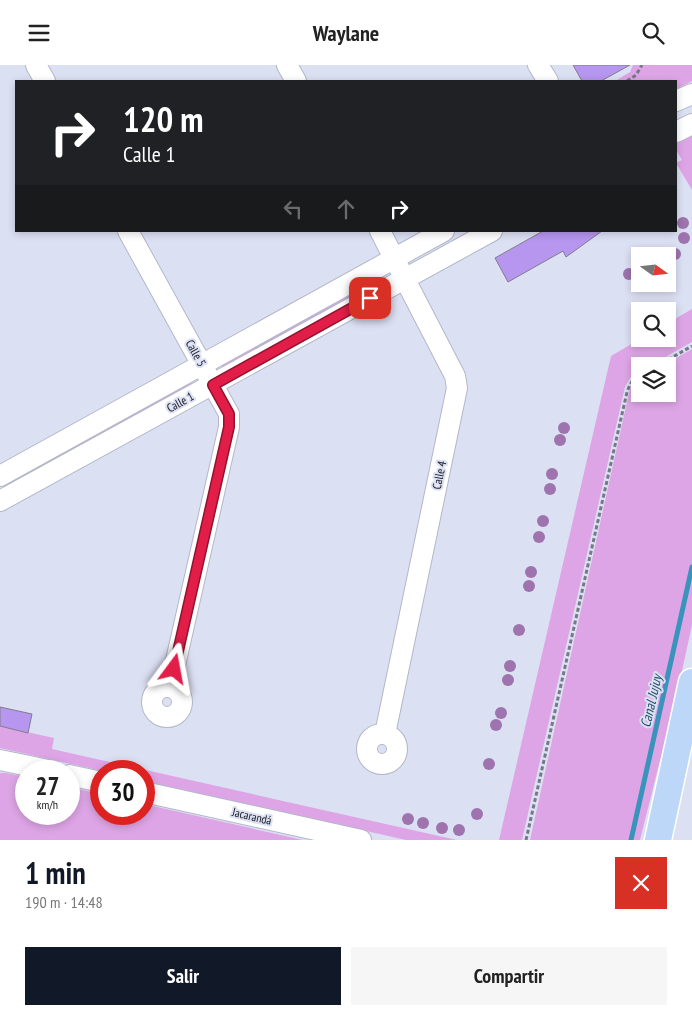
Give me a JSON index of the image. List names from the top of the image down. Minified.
{"streets":{"street":["Calle 5","Calle 1","Calle 4","Jacarandá"]},"crossings":[["Calle 5","Calle 1"],["Calle 1","Calle 4"]],"water":["Canal Jujuy"],"north":"right","page":{"header":"Waylane","turn":["120 m","Calle 1"],"speed":"27 km/h","limit":"30","heading":["1 min","190 m · 14:48"],"buttons":["Salir","Compartir"]}}
